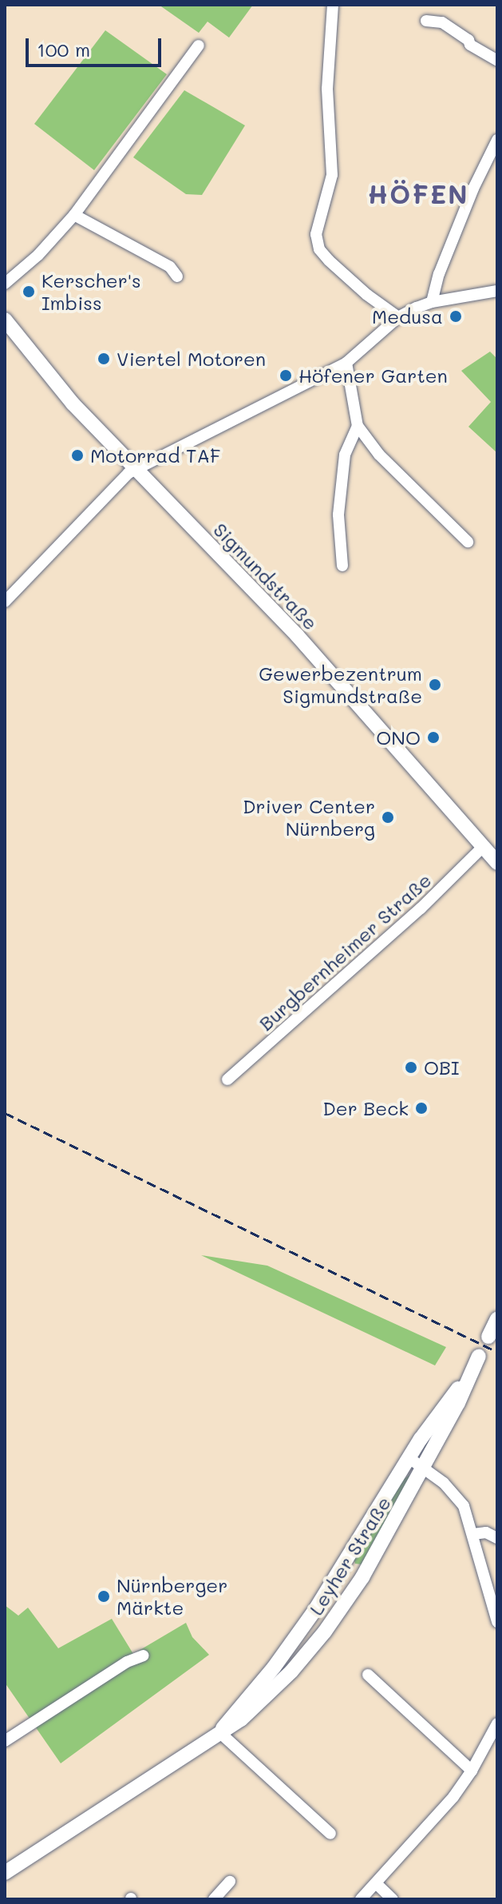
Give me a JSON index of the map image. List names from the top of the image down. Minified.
{"streets":{"main road":["Sigmundstraße","Leyher Straße"],"street":["Burgbernheimer Straße"]},"crossings":[["Sigmundstraße","Burgbernheimer Straße"]],"districts":["HÖFEN"],"places":["Kerscher's Imbiss","Medusa","Viertel Motoren","Höfener Garten","Motorrad TAF","Gewerbezentrum Sigmundstraße","ONO","Driver Center Nürnberg","OBI","Der Beck","Nürnberger Märkte"],"scale_bar":"100 m"}
